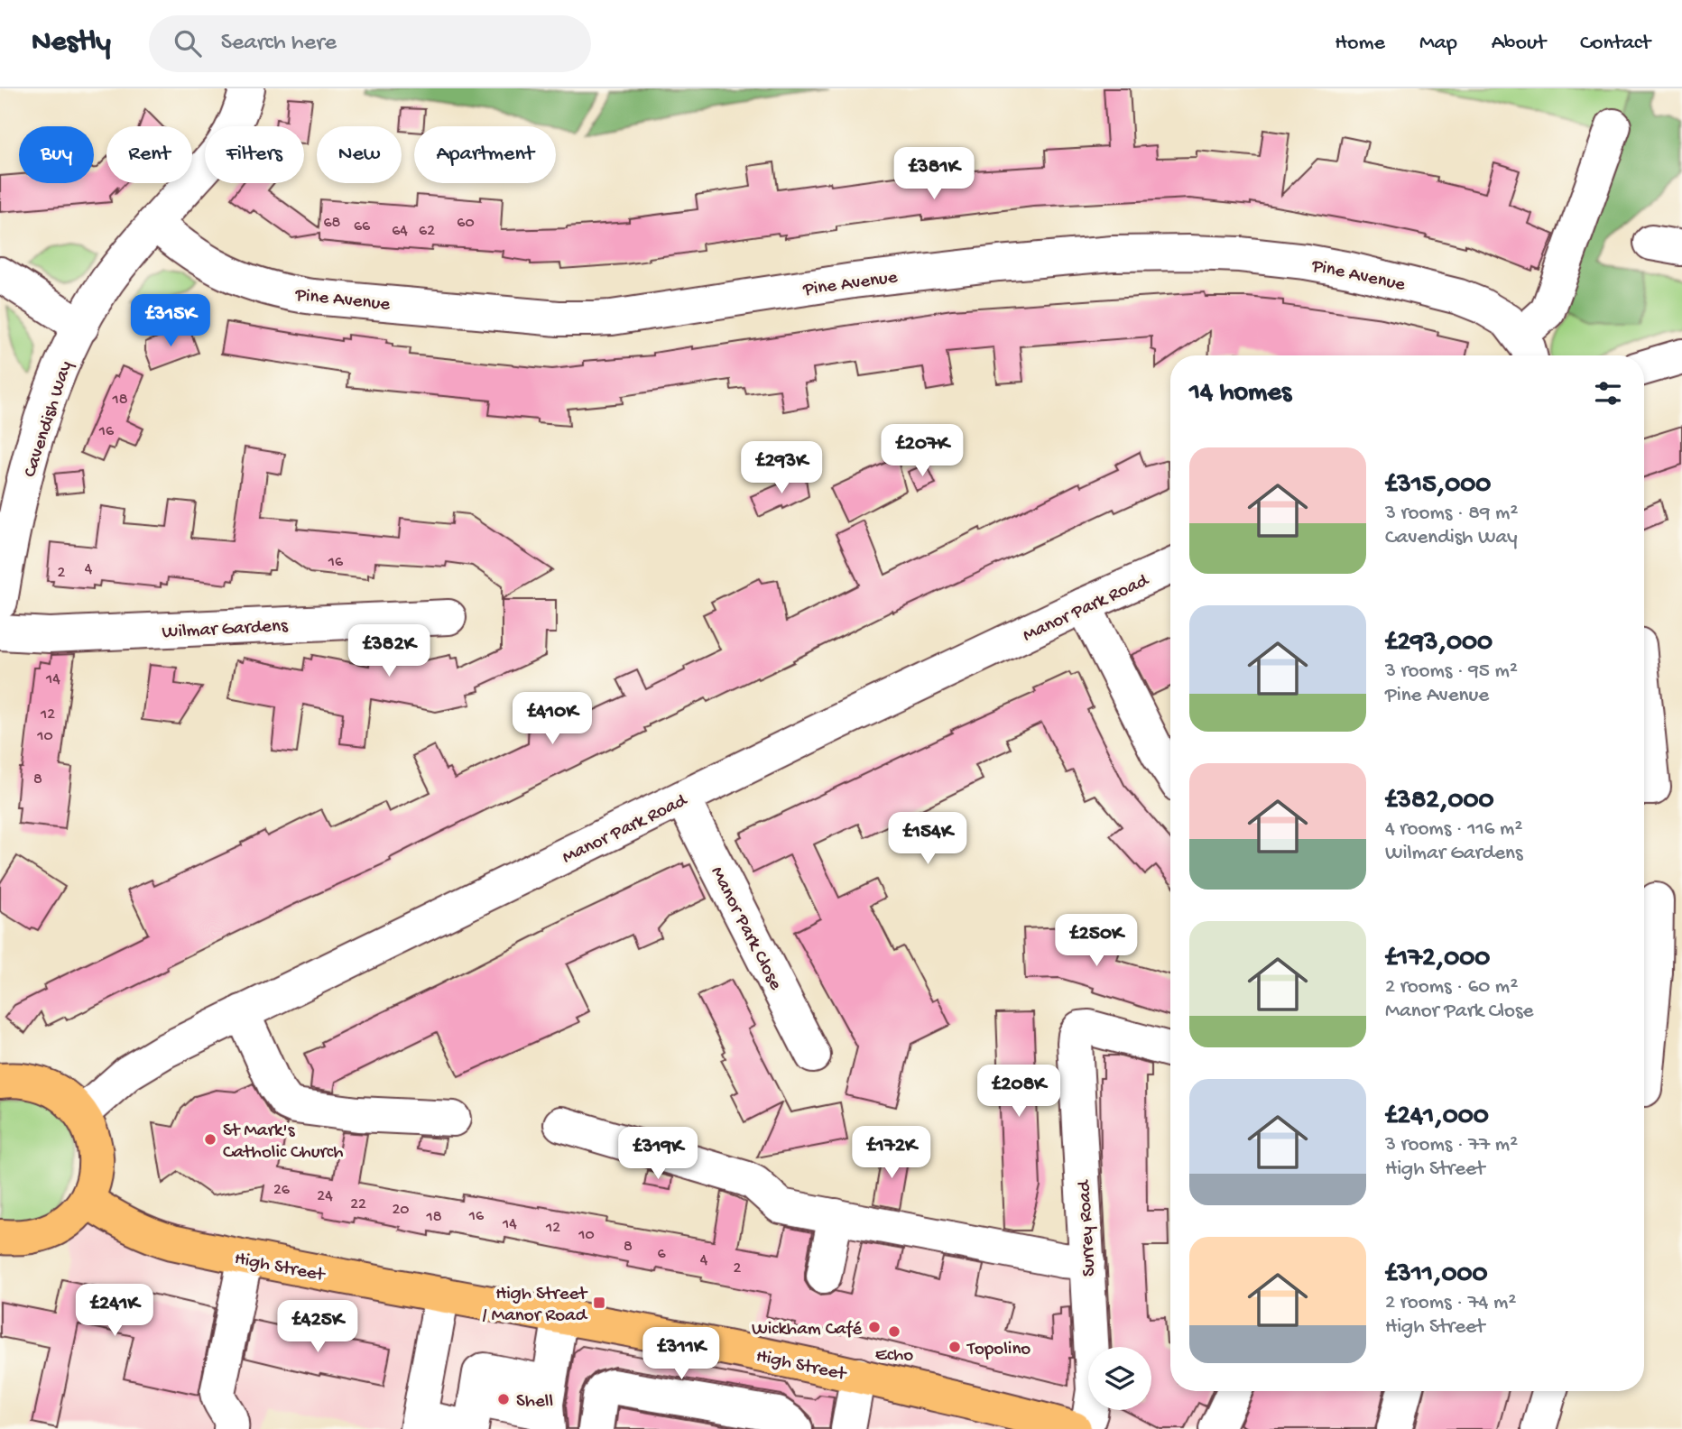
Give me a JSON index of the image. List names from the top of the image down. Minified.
{"streets":{"highway":["High Street"],"street":["Pine Avenue","Cavendish Way","Manor Park Road","Wilmar Gardens","Manor Park Close","Surrey Road"]},"crossings":[["Pine Avenue","Cavendish Way"],["Manor Park Road","Manor Park Close"]],"places":{"other":["St Mark's Catholic Church","Wickham Café","Echo","Topolino","Shell"],"transit":["High Street / Manor Road"]},"house_numbers":["68","60","66","64","62","18","16","16","4","2","14","12","10","8","26","24","22","20","16","18","14","12","10","8","6","4","2"],"page":{"header":"Nestly","search":"Search here","nav":["Home","Map","About","Contact"],"chip":["Buy","Rent","Filters","New","Apartment"],"price":["£381K","£315K","£207K","£293K","£382K","£410K","£154K","£250K","£208K","£172K","£319K","£241K","£425K","£311K"],"heading":"14 homes","list":[{"name":"£315,000","note":"3 rooms · 89 m² · Cavendish Way"},{"name":"£293,000","note":"3 rooms · 95 m² · Pine Avenue"},{"name":"£382,000","note":"4 rooms · 116 m² · Wilmar Gardens"},{"name":"£172,000","note":"2 rooms · 60 m² · Manor Park Close"},{"name":"£241,000","note":"3 rooms · 77 m² · High Street"},{"name":"£311,000","note":"2 rooms · 74 m² · High Street"}]}}
